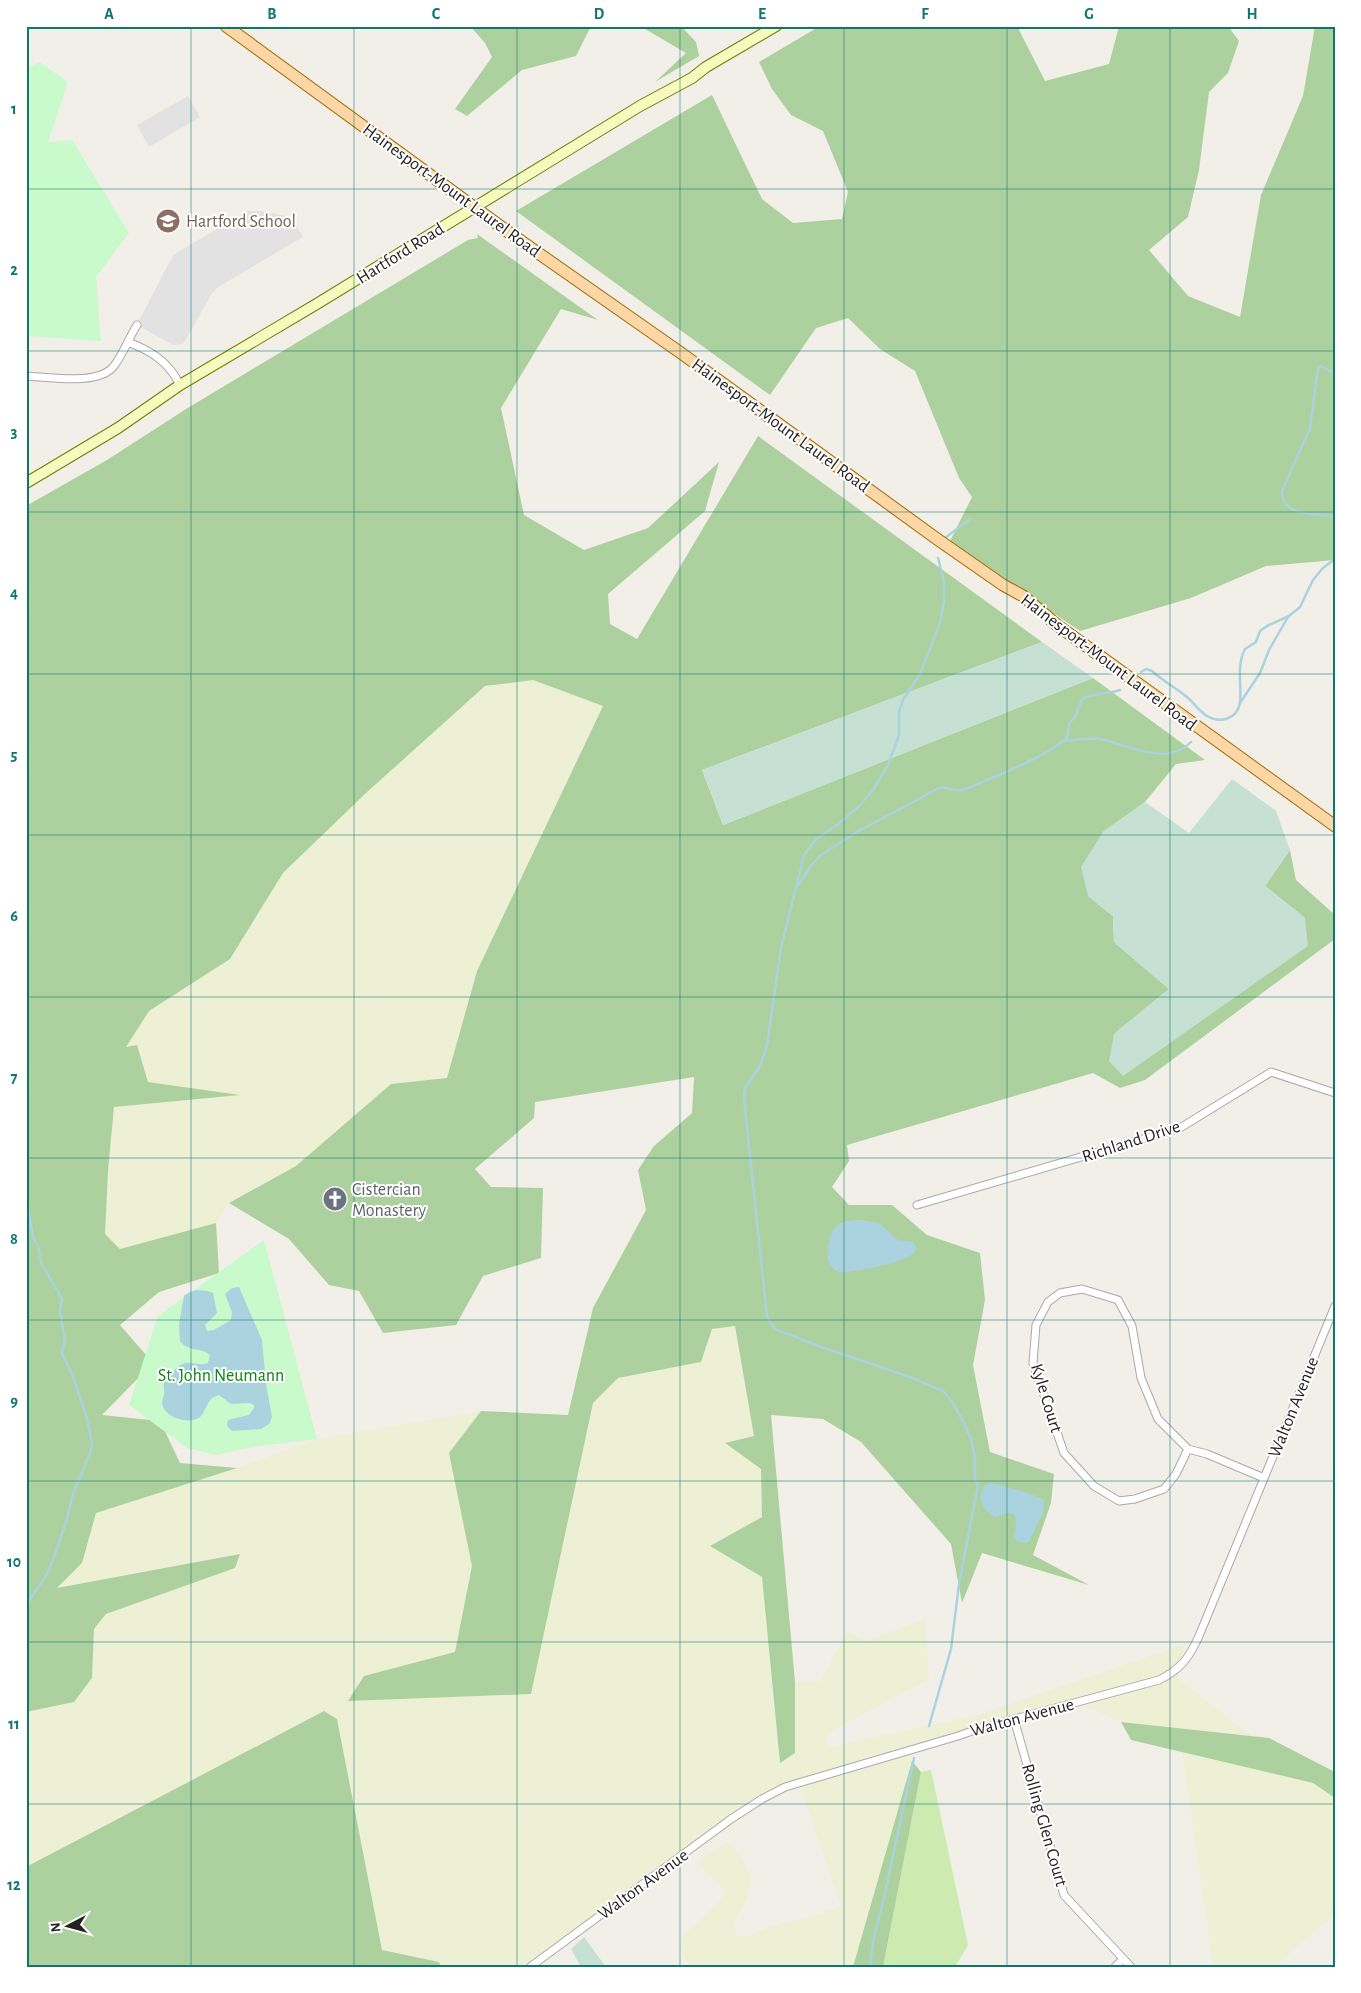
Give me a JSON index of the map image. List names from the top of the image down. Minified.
{"streets":{"main road":["Hainesport-Mount Laurel Road"],"street":["Hartford Road","Richland Drive","Kyle Court","Walton Avenue","Rolling Glen Court"]},"crossings":[["Hainesport-Mount Laurel Road","Hartford Road"],["Kyle Court","Walton Avenue"],["Walton Avenue","Rolling Glen Court"]],"parks":["St. John Neumann"],"places":{"school or university":["Hartford School"],"church":["Cistercian Monastery"]},"north":"left","grid":{"columns":["A","B","C","D","E","F","G","H"],"rows":["1","2","3","4","5","6","7","8","9","10","11","12"]}}
